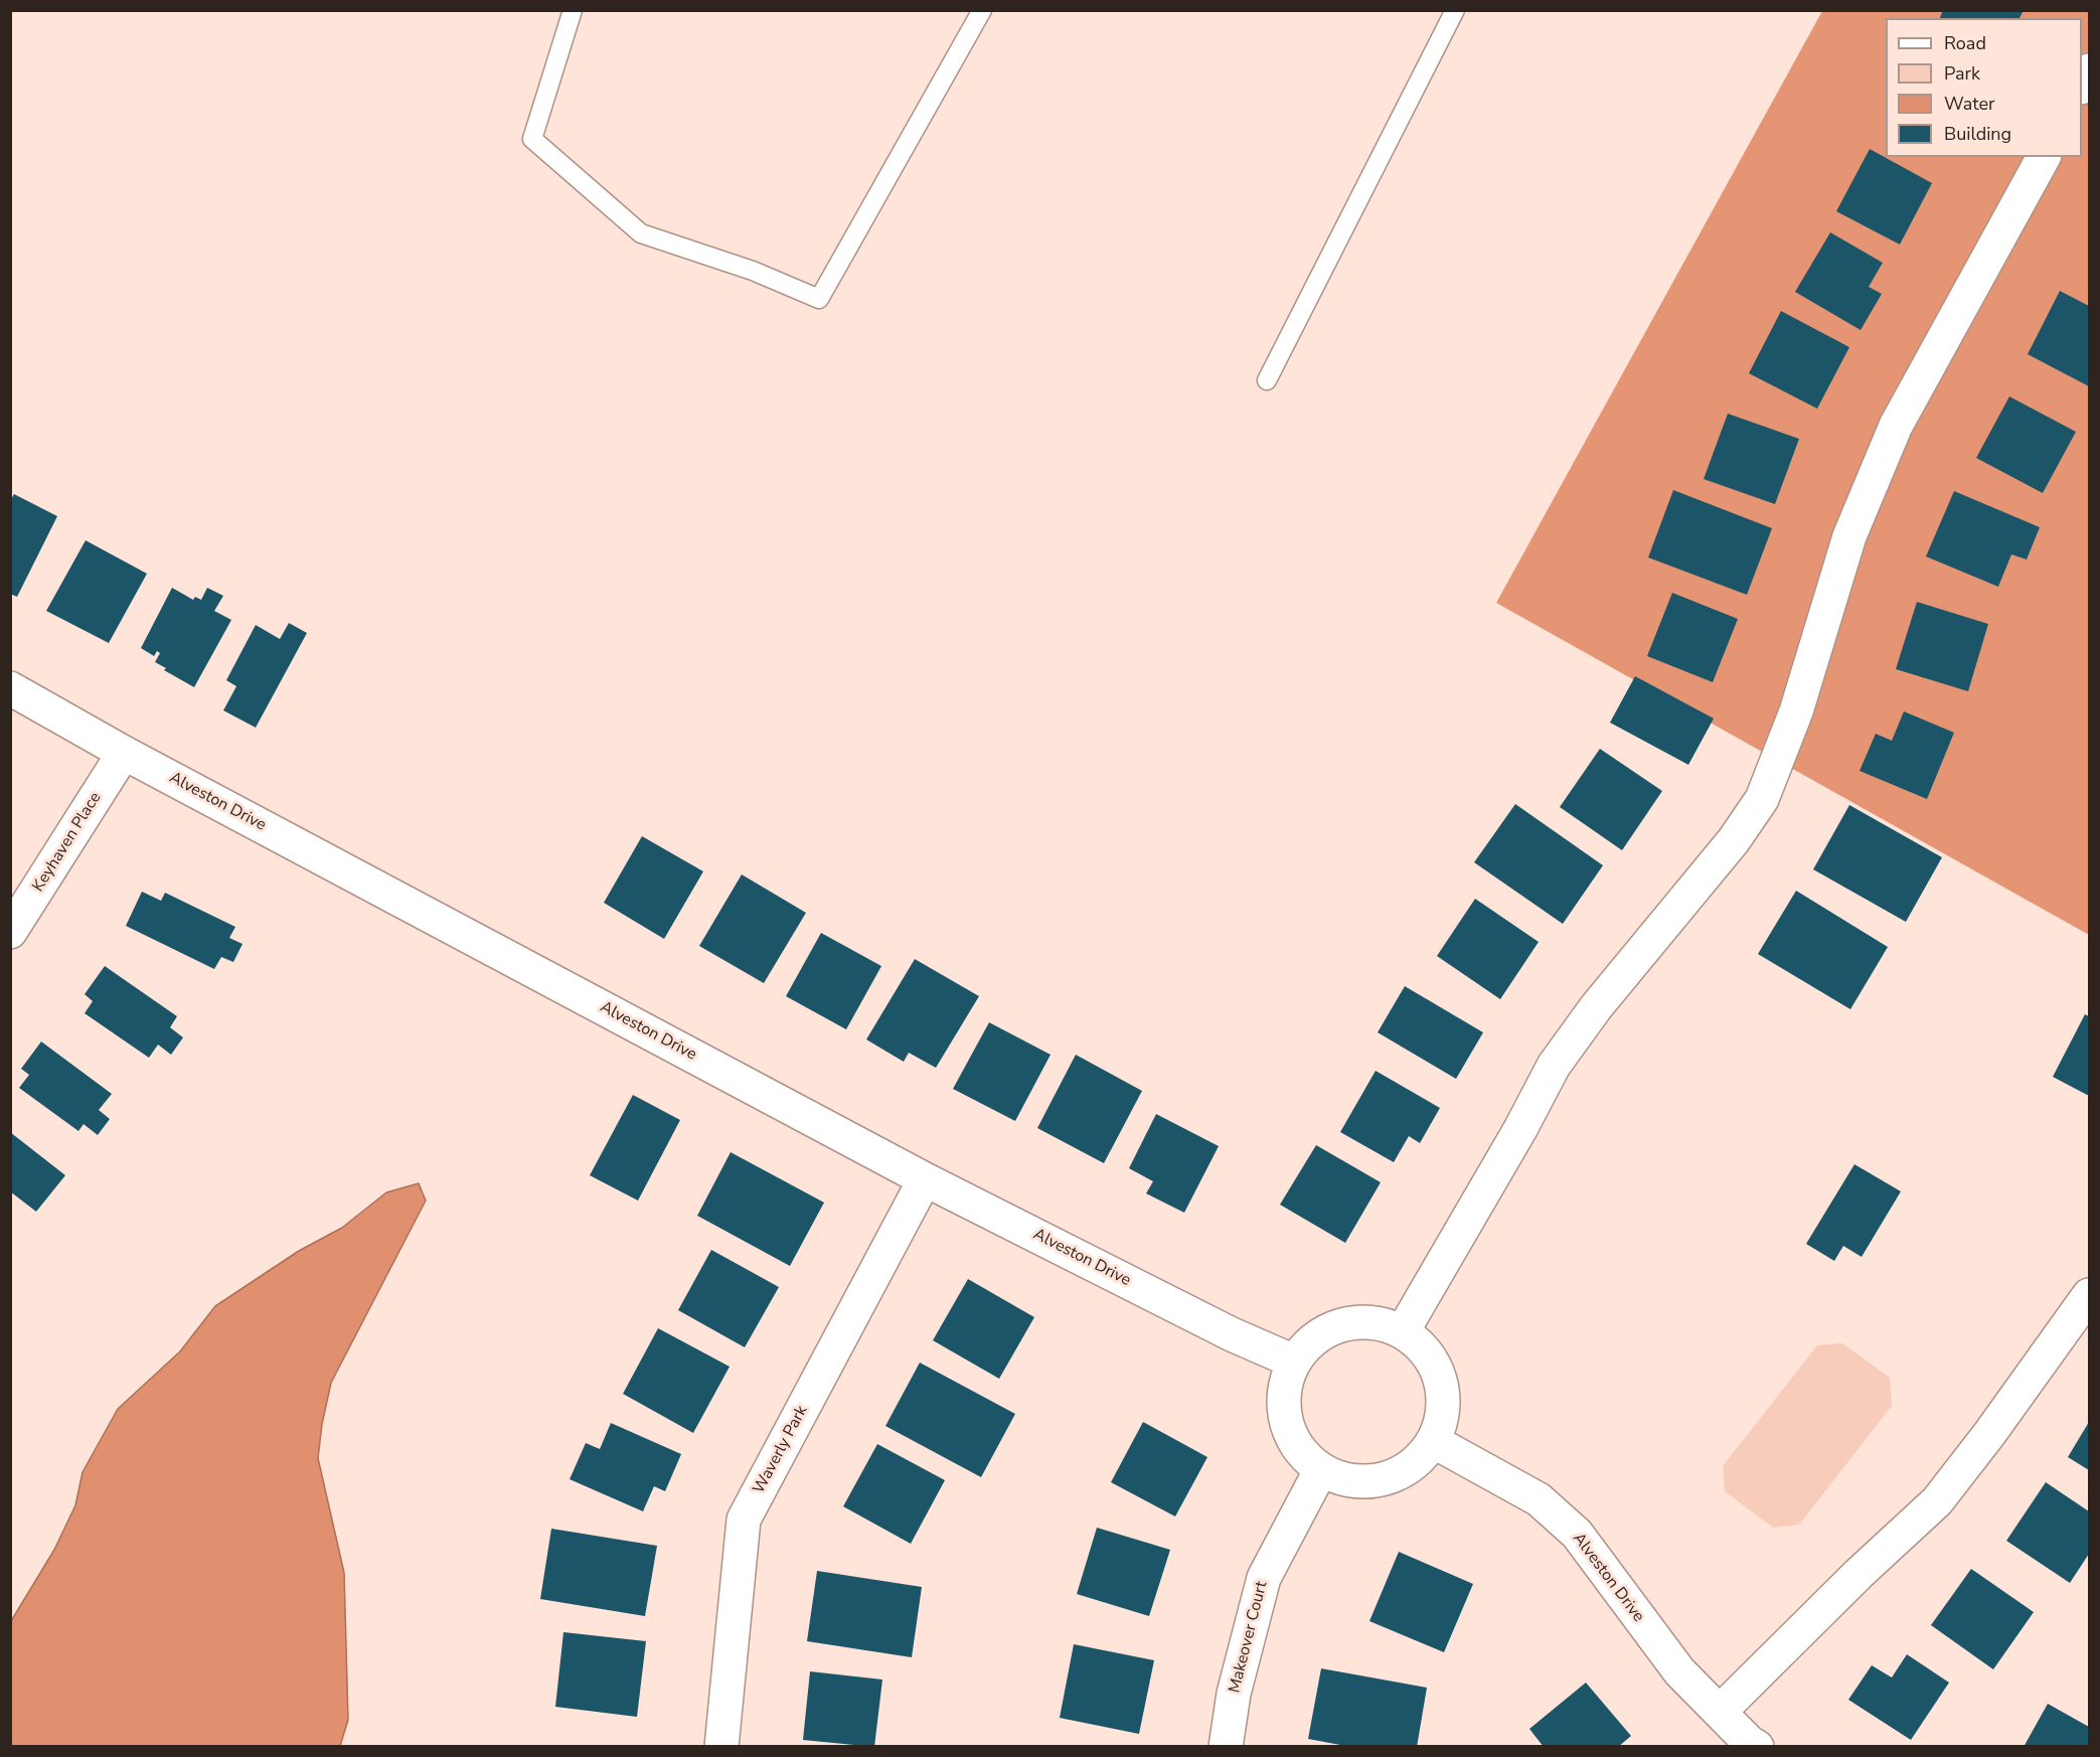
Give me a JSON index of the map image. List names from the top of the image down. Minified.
{"streets":{"street":["Alveston Drive","Keyhaven Place","Waverly Park","Makeover Court"]},"crossings":[["Alveston Drive","Keyhaven Place"],["Alveston Drive","Waverly Park"],["Alveston Drive","Makeover Court"]],"legend":["Road","Park","Water","Building"]}
